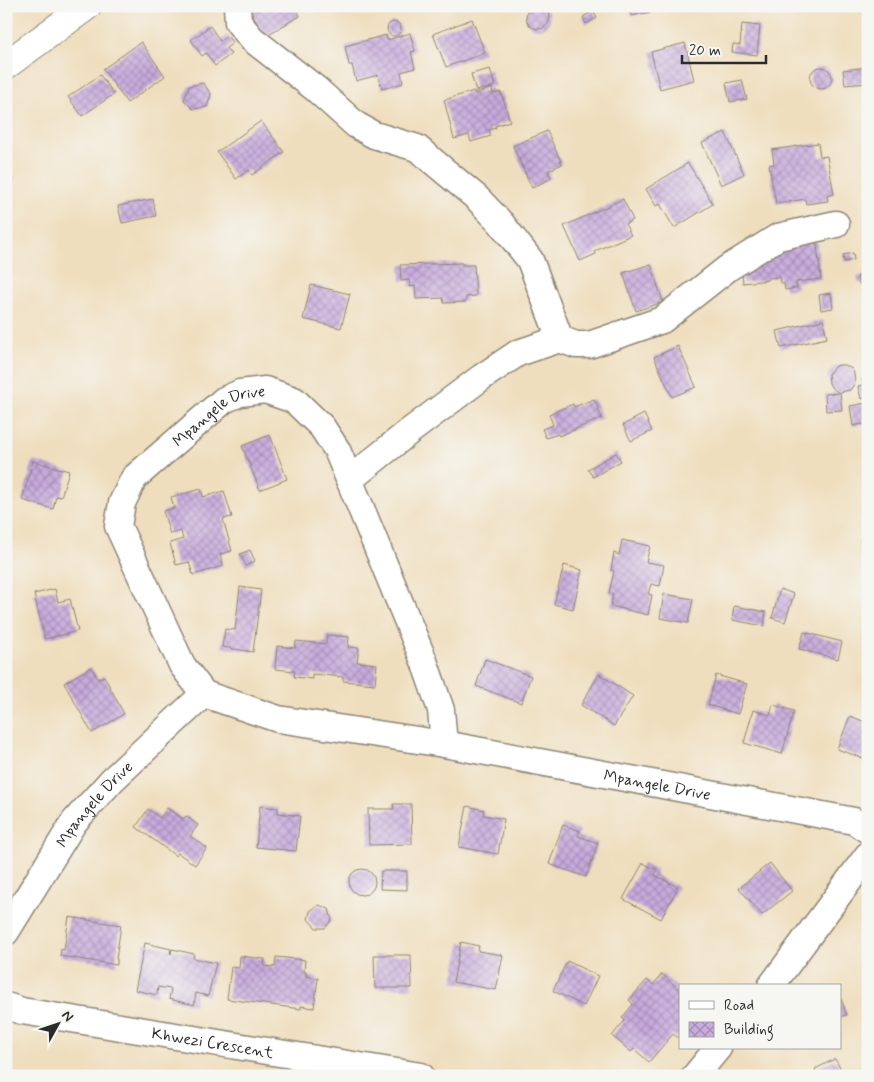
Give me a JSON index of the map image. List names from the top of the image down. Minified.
{"streets":{"street":["Mpangele Drive","Khwezi Crescent"]},"legend":["Road","Building"],"scale_bar":"20 m","north":"top right"}
